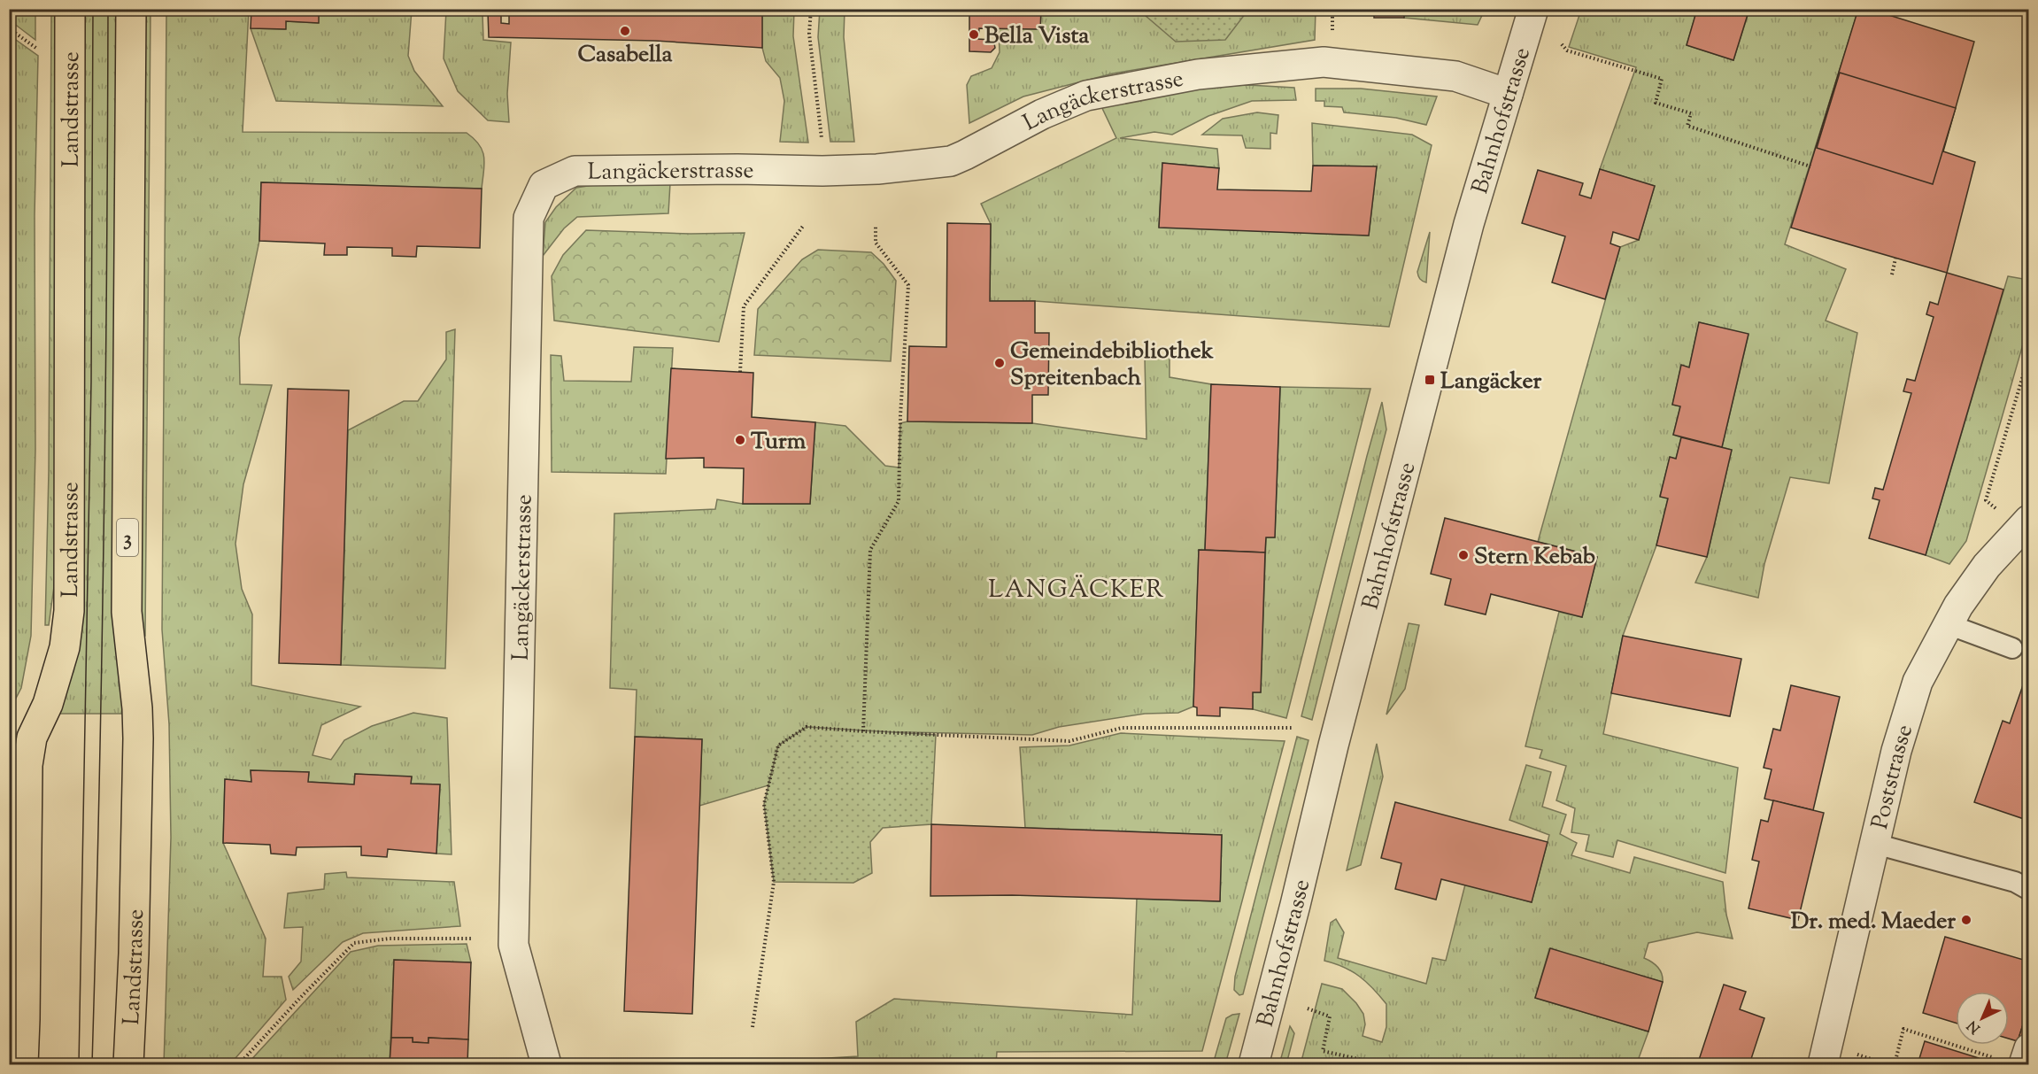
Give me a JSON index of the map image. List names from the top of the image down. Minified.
{"streets":{"main road":["Landstrasse","3"],"street":["Langäckerstrasse","Bahnhofstrasse","Poststrasse"]},"crossings":[["Langäckerstrasse","Bahnhofstrasse"]],"districts":["LANGÄCKER"],"places":{"other":["Casabella","Bella Vista","Gemeindebibliothek Spreitenbach","Turm","Stern Kebab","Dr. med. Maeder"],"transit":["Langäcker"]},"north":"bottom left"}
